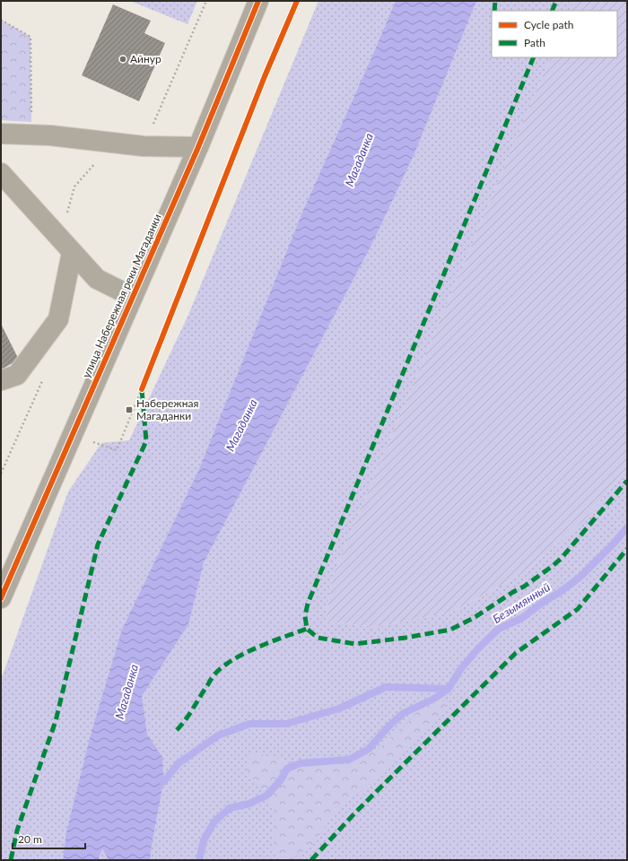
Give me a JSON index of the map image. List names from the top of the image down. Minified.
{"streets":{"street":["улица Набережная реки Магаданки"]},"water":["Магаданка","Безымянный"],"places":{"other":["Айнур"],"transit":["Набережная Магаданки"]},"legend":["Cycle path","Path"],"scale_bar":"20 m"}
